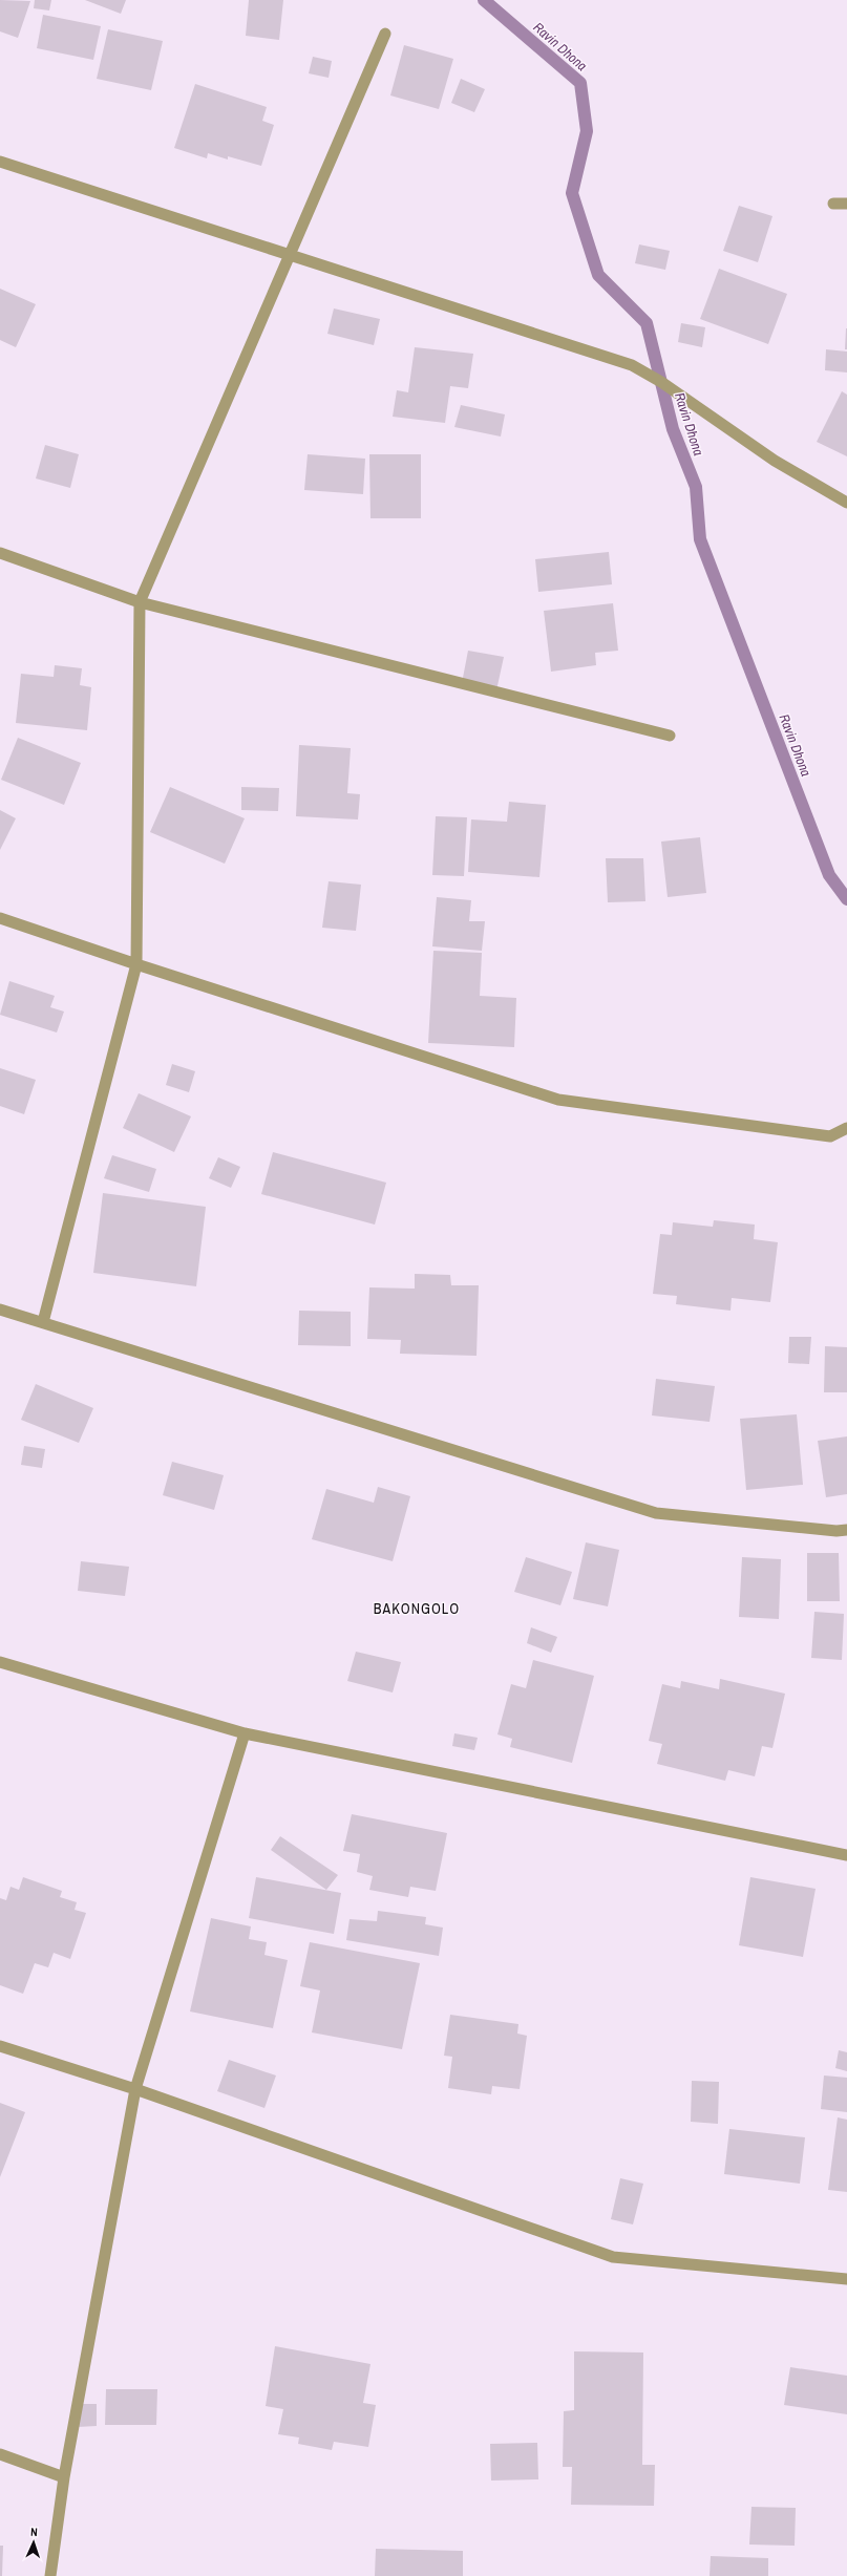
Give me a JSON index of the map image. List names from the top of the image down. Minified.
{"districts":["BAKONGOLO"],"water":["Ravin Dhona"],"north":"top"}
